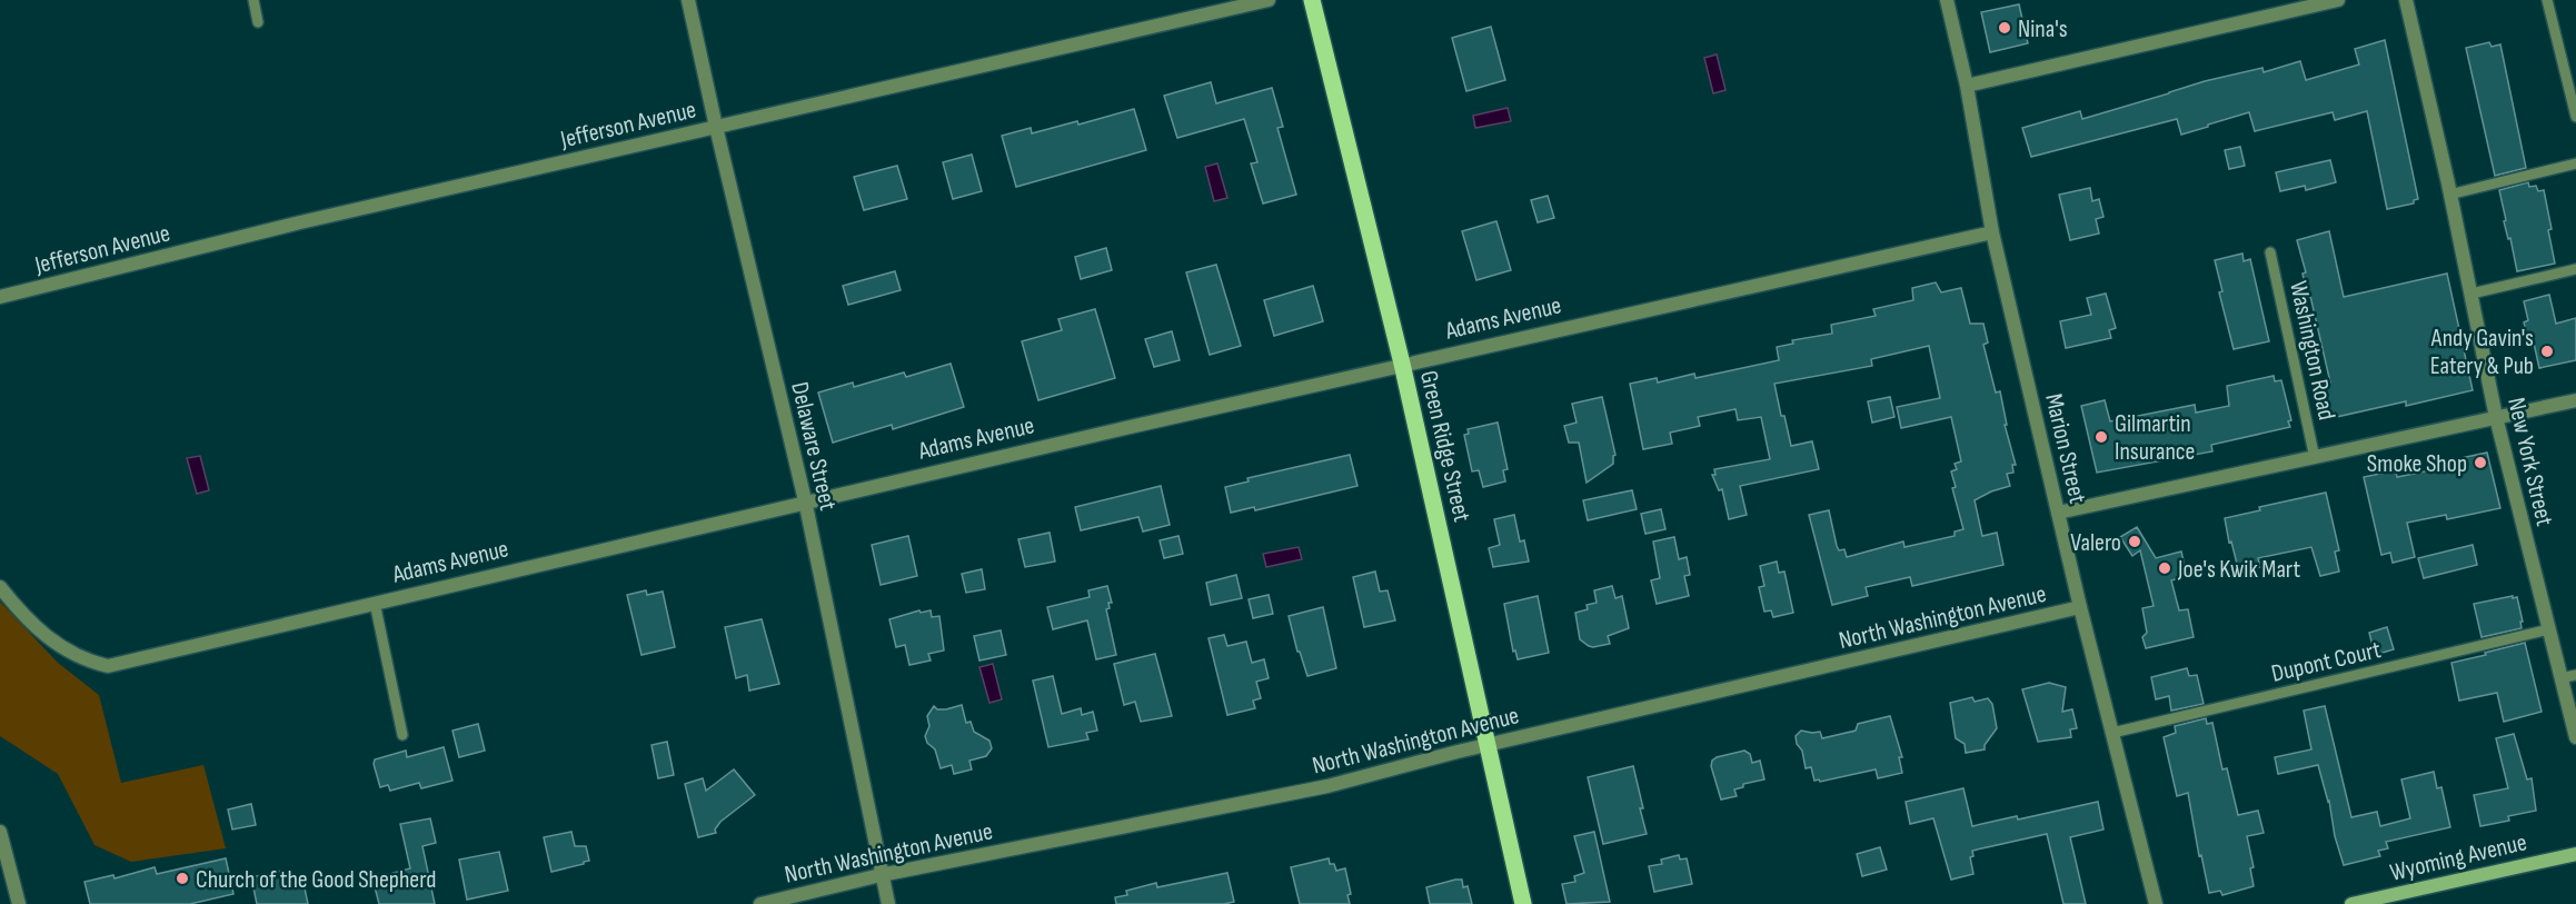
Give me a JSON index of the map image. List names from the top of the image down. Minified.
{"streets":{"main road":["Green Ridge Street","Wyoming Avenue"],"street":["Jefferson Avenue","Adams Avenue","Delaware Street","Marion Street","New York Street","North Washington Avenue"],"lane":["Washington Road","Dupont Court"]},"crossings":[["Jefferson Avenue","Delaware Street"],["Adams Avenue","Delaware Street"],["Adams Avenue","Green Ridge Street"],["Adams Avenue","Marion Street"],["Delaware Street","North Washington Avenue"],["Green Ridge Street","North Washington Avenue"],["Marion Street","North Washington Avenue"],["Marion Street","Dupont Court"],["New York Street","Dupont Court"]],"places":["Nina's","Andy Gavin's Eatery & Pub","Gilmartin Insurance","Smoke Shop","Valero","Joe's Kwik Mart","Church of the Good Shepherd"]}
